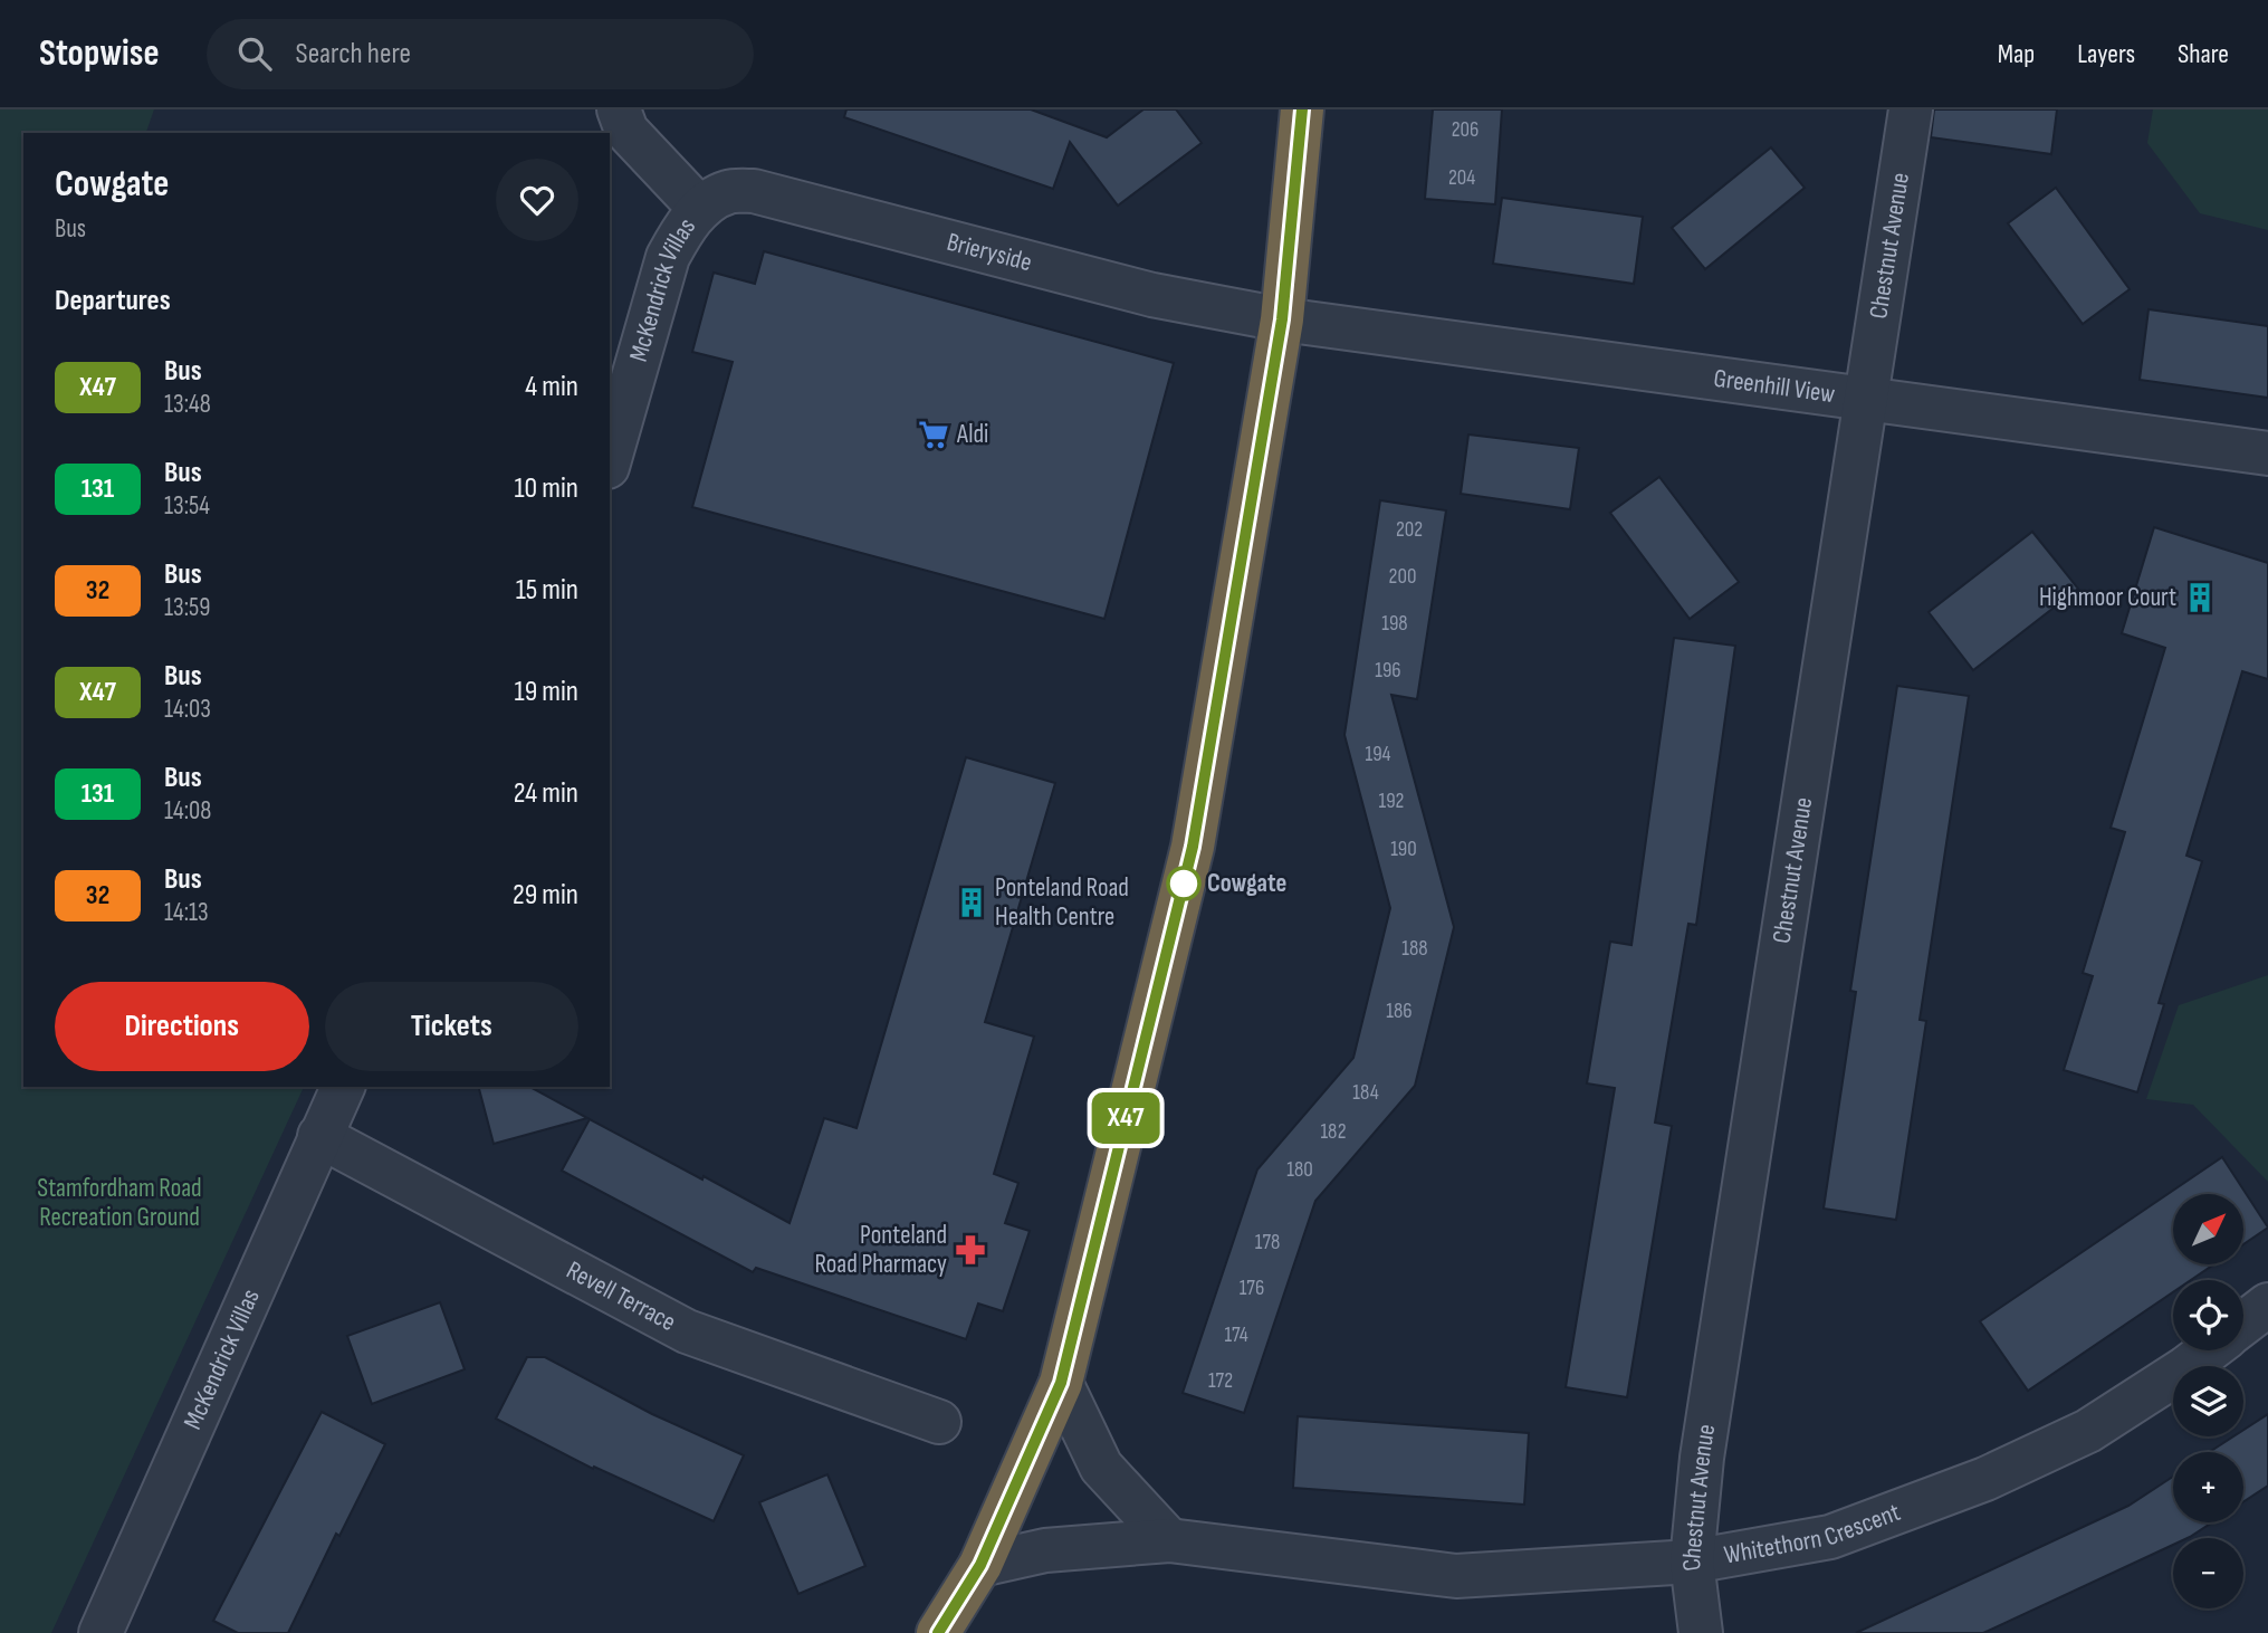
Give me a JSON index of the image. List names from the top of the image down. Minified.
{"streets":{"street":["Chestnut Avenue","Brieryside","McKendrick Villas","Greenhill View","Revell Terrace","Whitethorn Crescent"]},"crossings":[["Chestnut Avenue","Greenhill View"],["Chestnut Avenue","Whitethorn Crescent"],["Brieryside","McKendrick Villas"],["Brieryside","Greenhill View"],["McKendrick Villas","Revell Terrace"]],"parks":["Stamfordham Road Recreation Ground"],"places":{"supermarket":["Aldi"],"building":["Highmoor Court","Ponteland Road Health Centre"],"other":["Cowgate"],"pharmacy":["Ponteland Road Pharmacy"]},"lines":["bus line X47"],"house_numbers":["206","204","202","200","198","196","194","192","190","188","186","184","182","180","178","176","174","172"],"north":"top right","page":{"header":"Stopwise","search":"Search here","nav":["Map","Layers","Share"],"on_map":"X47","heading":[["Cowgate","Bus"],"Departures"],"list":[{"mark":"X47","name":"Bus","note":"13:48","value":"4 min"},{"mark":"131","name":"Bus","note":"13:54","value":"10 min"},{"mark":"32","name":"Bus","note":"13:59","value":"15 min"},{"mark":"X47","name":"Bus","note":"14:03","value":"19 min"},{"mark":"131","name":"Bus","note":"14:08","value":"24 min"},{"mark":"32","name":"Bus","note":"14:13","value":"29 min"}],"buttons":["Directions","Tickets"],"map_buttons":["+","−"]}}
